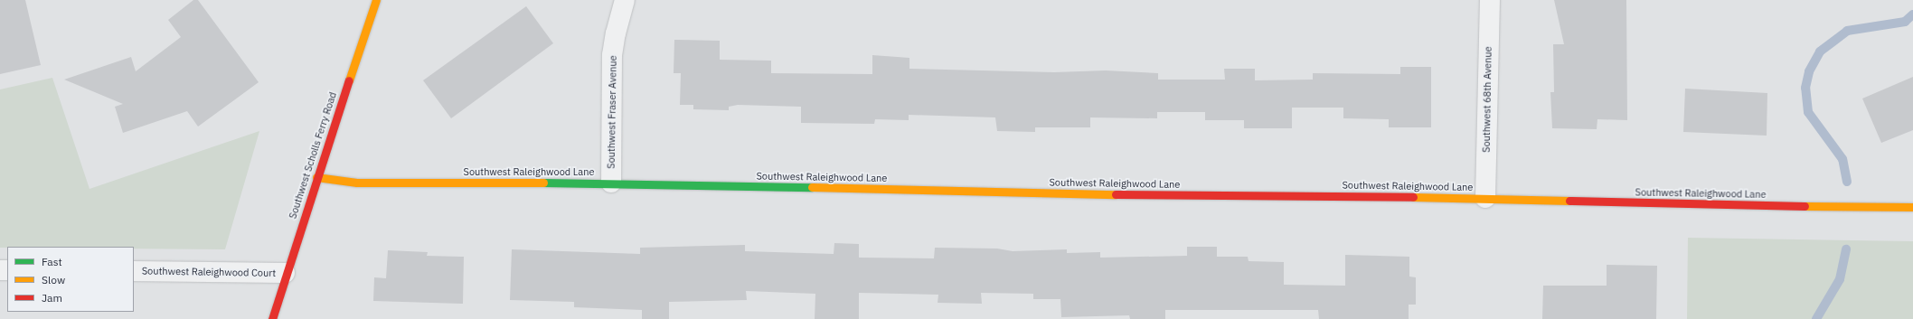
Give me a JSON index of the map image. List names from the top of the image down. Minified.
{"streets":{"street":["Southwest 68th Avenue","Southwest Fraser Avenue","Southwest Scholls Ferry Road","Southwest Raleighwood Lane","Southwest Raleighwood Court"]},"crossings":[["Southwest 68th Avenue","Southwest Raleighwood Lane"],["Southwest Fraser Avenue","Southwest Raleighwood Lane"],["Southwest Scholls Ferry Road","Southwest Raleighwood Lane"],["Southwest Scholls Ferry Road","Southwest Raleighwood Court"]],"legend":["Fast","Slow","Jam"]}
